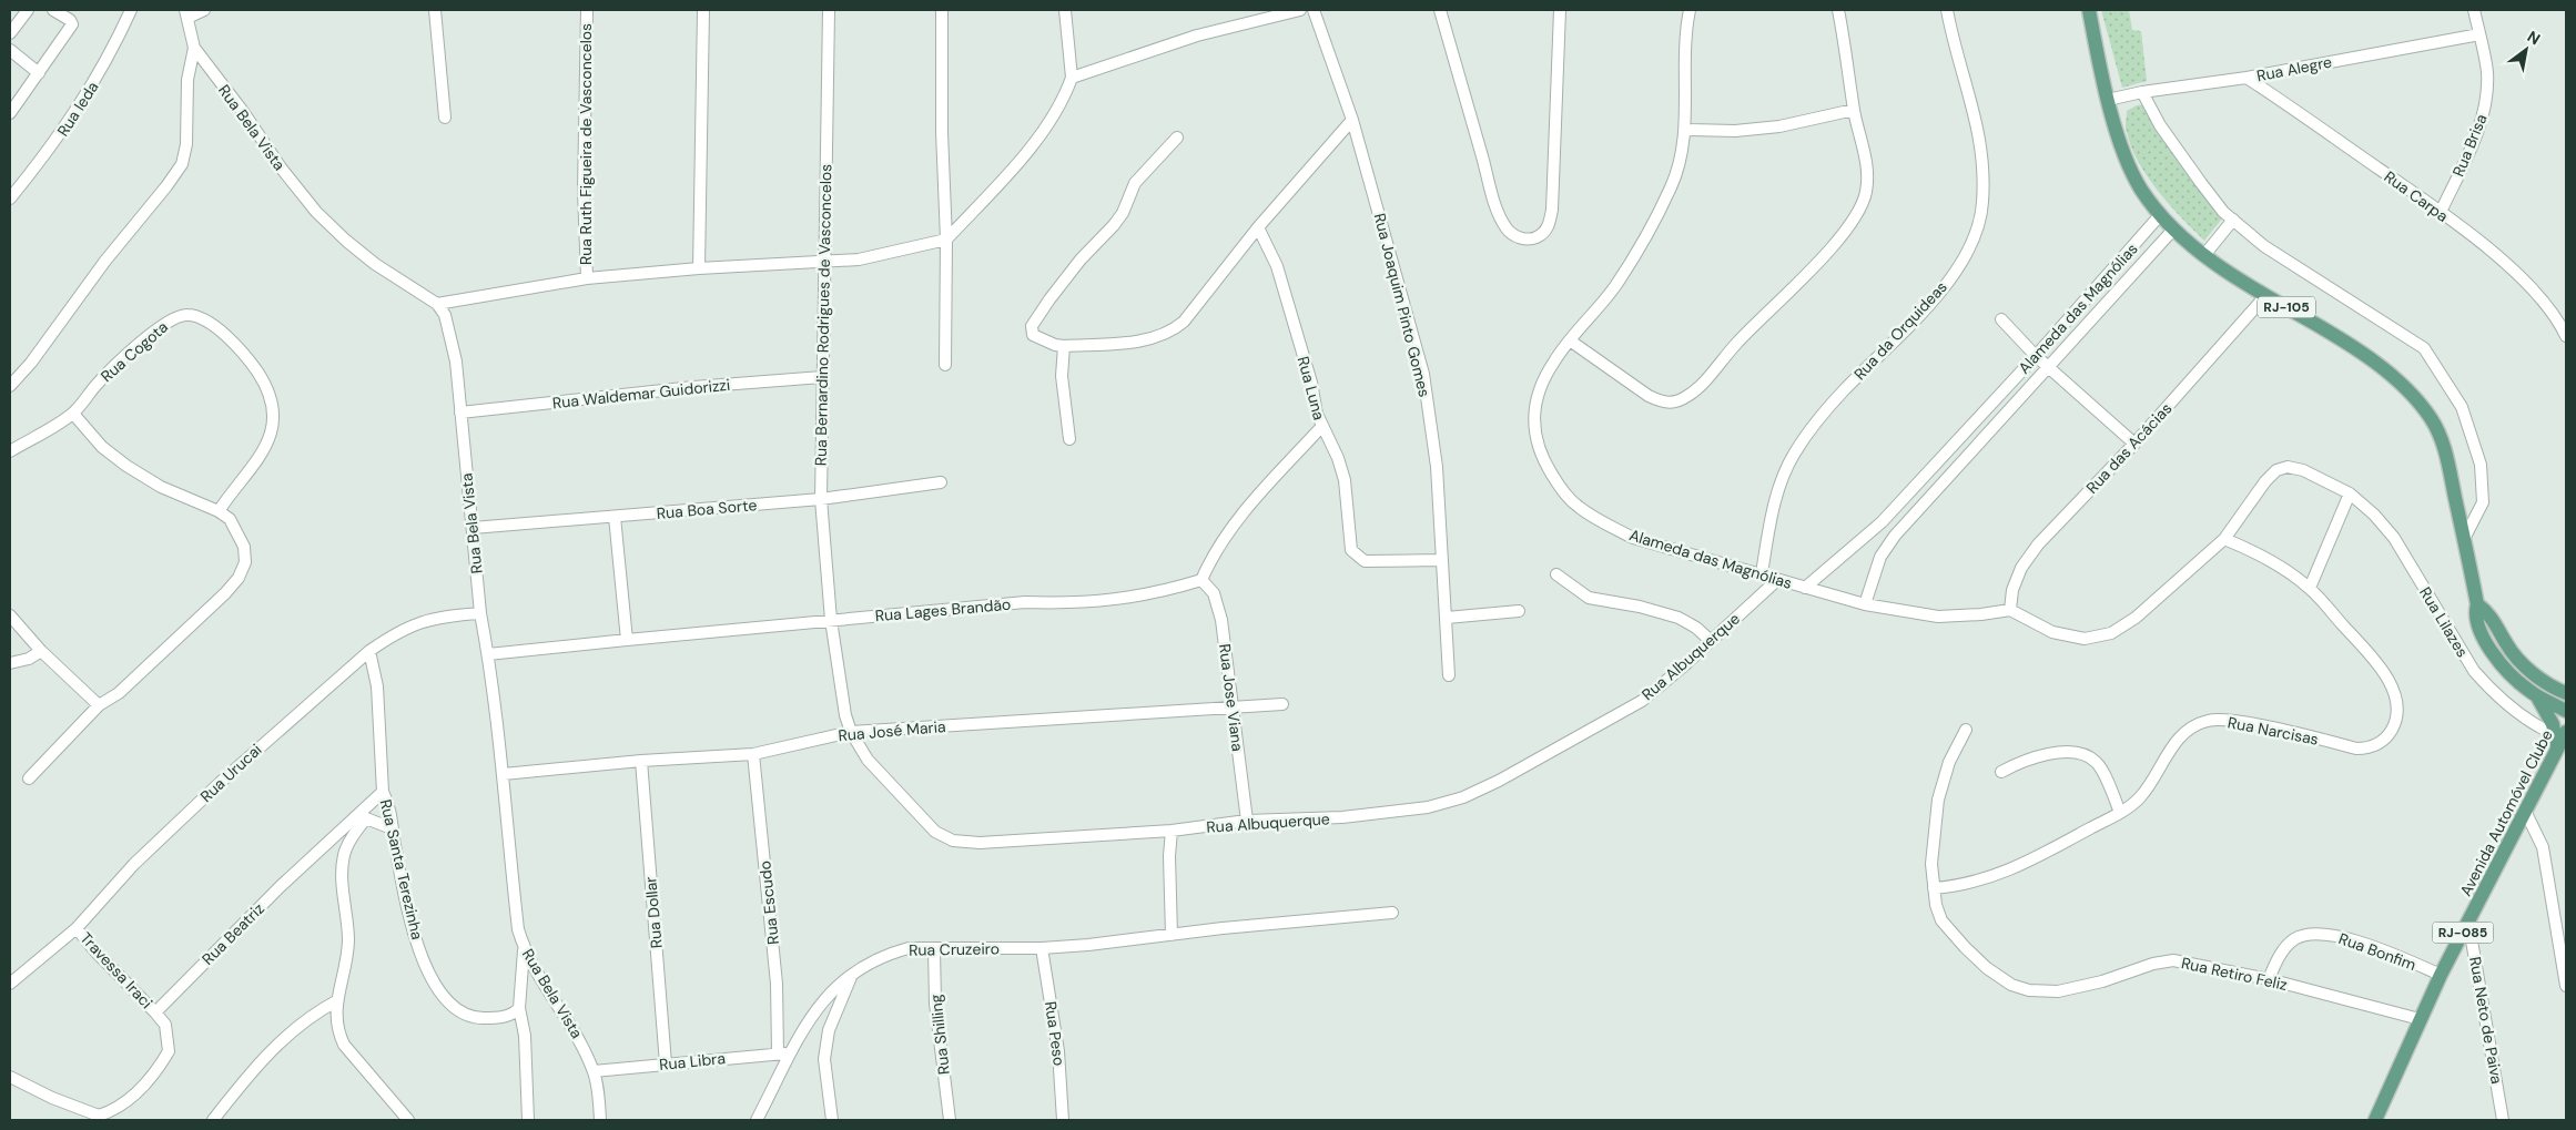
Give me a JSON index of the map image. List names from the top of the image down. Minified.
{"streets":{"main road":["RJ-105","Avenida Automóvel Clube","RJ-085"],"street":["Rua Alegre","Rua Ieda","Rua Bela Vista","Rua Ruth Figueira de Vasconcelos","Rua Brisa","Rua Carpa","Rua Joaquim Pinto Gomes","Alameda das Magnólias","Rua Bernardino Rodrigues de Vasconcelos","Rua da Orquideas","Rua Cogota","Rua Luna","Rua Waldemar Guidorizzi","Rua das Acácias","Rua Boa Sorte","Rua Lages Brandão","Rua Lilazes","Rua Albuquerque","Rua Jose Viana","Rua José Maria","Rua Narcisas","Rua Urucai","Rua Santa Terezinha","Rua Escudo","Rua Dollar","Rua Beatriz","Rua Cruzeiro","Rua Bonfim","Travessa Iraci","Rua Retiro Feliz","Rua Neto de Paiva","Rua Peso","Rua Shilling","Rua Libra"]},"crossings":[["Rua Alegre","Rua Brisa"],["Rua Alegre","Rua Carpa"],["Rua Alegre","RJ-105"],["Rua Bela Vista","Rua Waldemar Guidorizzi"],["Rua Bela Vista","Rua Boa Sorte"],["Rua Bela Vista","Rua Lages Brandão"],["Rua Bela Vista","Rua José Maria"],["Rua Bela Vista","Rua Urucai"],["Rua Bela Vista","Rua Libra"],["Rua Brisa","Rua Carpa"],["Rua Joaquim Pinto Gomes","Rua Luna"],["RJ-105","Alameda das Magnólias"],["RJ-105","Rua das Acácias"],["Alameda das Magnólias","Rua da Orquideas"],["Alameda das Magnólias","Rua das Acácias"],["Alameda das Magnólias","Rua Albuquerque"],["Rua Bernardino Rodrigues de Vasconcelos","Rua Waldemar Guidorizzi"],["Rua Bernardino Rodrigues de Vasconcelos","Rua Boa Sorte"],["Rua Bernardino Rodrigues de Vasconcelos","Rua Lages Brandão"],["Rua Bernardino Rodrigues de Vasconcelos","Rua Albuquerque"],["Rua Lages Brandão","Rua Albuquerque"],["Rua Lages Brandão","Rua Jose Viana"],["Rua Lilazes","Rua Narcisas"],["Rua Lilazes","Avenida Automóvel Clube"],["Rua Albuquerque","Rua Jose Viana"],["Rua Albuquerque","Rua José Maria"],["Rua Jose Viana","Rua José Maria"],["Rua José Maria","Rua Escudo"],["Rua José Maria","Rua Dollar"],["Rua Narcisas","Rua Retiro Feliz"],["Rua Urucai","Travessa Iraci"],["Avenida Automóvel Clube","Rua Bonfim"],["Avenida Automóvel Clube","Rua Retiro Feliz"],["Avenida Automóvel Clube","Rua Neto de Paiva"],["Rua Santa Terezinha","Rua Beatriz"],["Rua Escudo","Rua Libra"],["Rua Dollar","Rua Libra"],["Rua Beatriz","Travessa Iraci"],["Rua Cruzeiro","Rua Peso"],["Rua Cruzeiro","Rua Shilling"],["Rua Cruzeiro","Rua Libra"],["Rua Bonfim","Rua Retiro Feliz"]],"north":"top right"}
